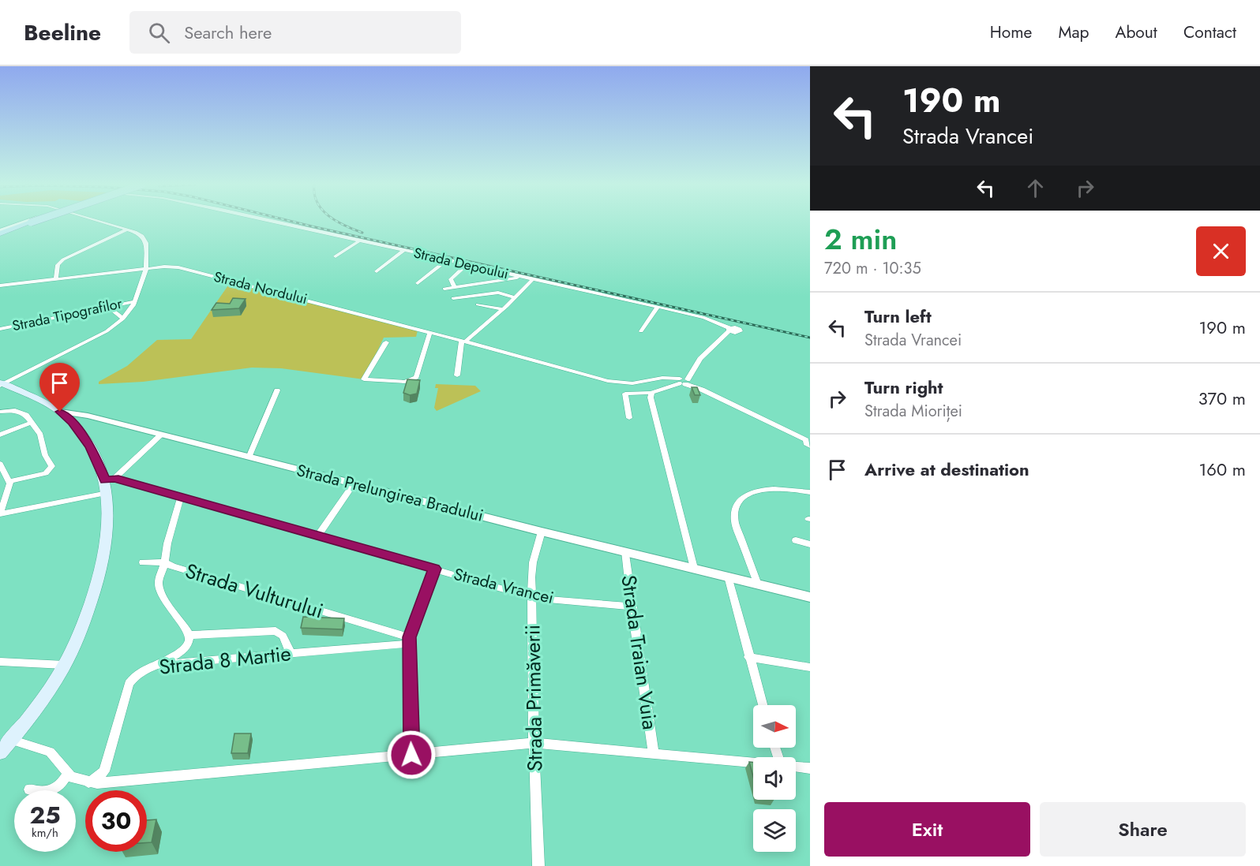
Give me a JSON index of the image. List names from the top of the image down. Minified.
{"streets":{"street":["Strada Depoului","Strada Nordului","Strada Tipografilor","Strada Prelungirea Bradului","Strada Vrancei","Strada Vulturului","Strada Traian Vuia","Strada 8 Martie","Strada Primăverii"]},"crossings":[["Strada Depoului","Strada Nordului"],["Strada Prelungirea Bradului","Strada Traian Vuia"],["Strada Prelungirea Bradului","Strada Primăverii"],["Strada Vrancei","Strada Vulturului"],["Strada Vrancei","Strada Traian Vuia"],["Strada Vrancei","Strada Primăverii"],["Strada Vulturului","Strada 8 Martie"]],"north":"right","page":{"header":"Beeline","search":"Search here","nav":["Home","Map","About","Contact"],"turn":["190 m","Strada Vrancei"],"heading":["2 min","720 m · 10:35"],"list":[{"name":"Turn left","note":"Strada Vrancei","value":"190 m"},{"name":"Turn right","note":"Strada Mioriței","value":"370 m"},{"name":"Arrive at destination","value":"160 m"}],"speed":"25 km/h","limit":"30","buttons":["Exit","Share"]}}
